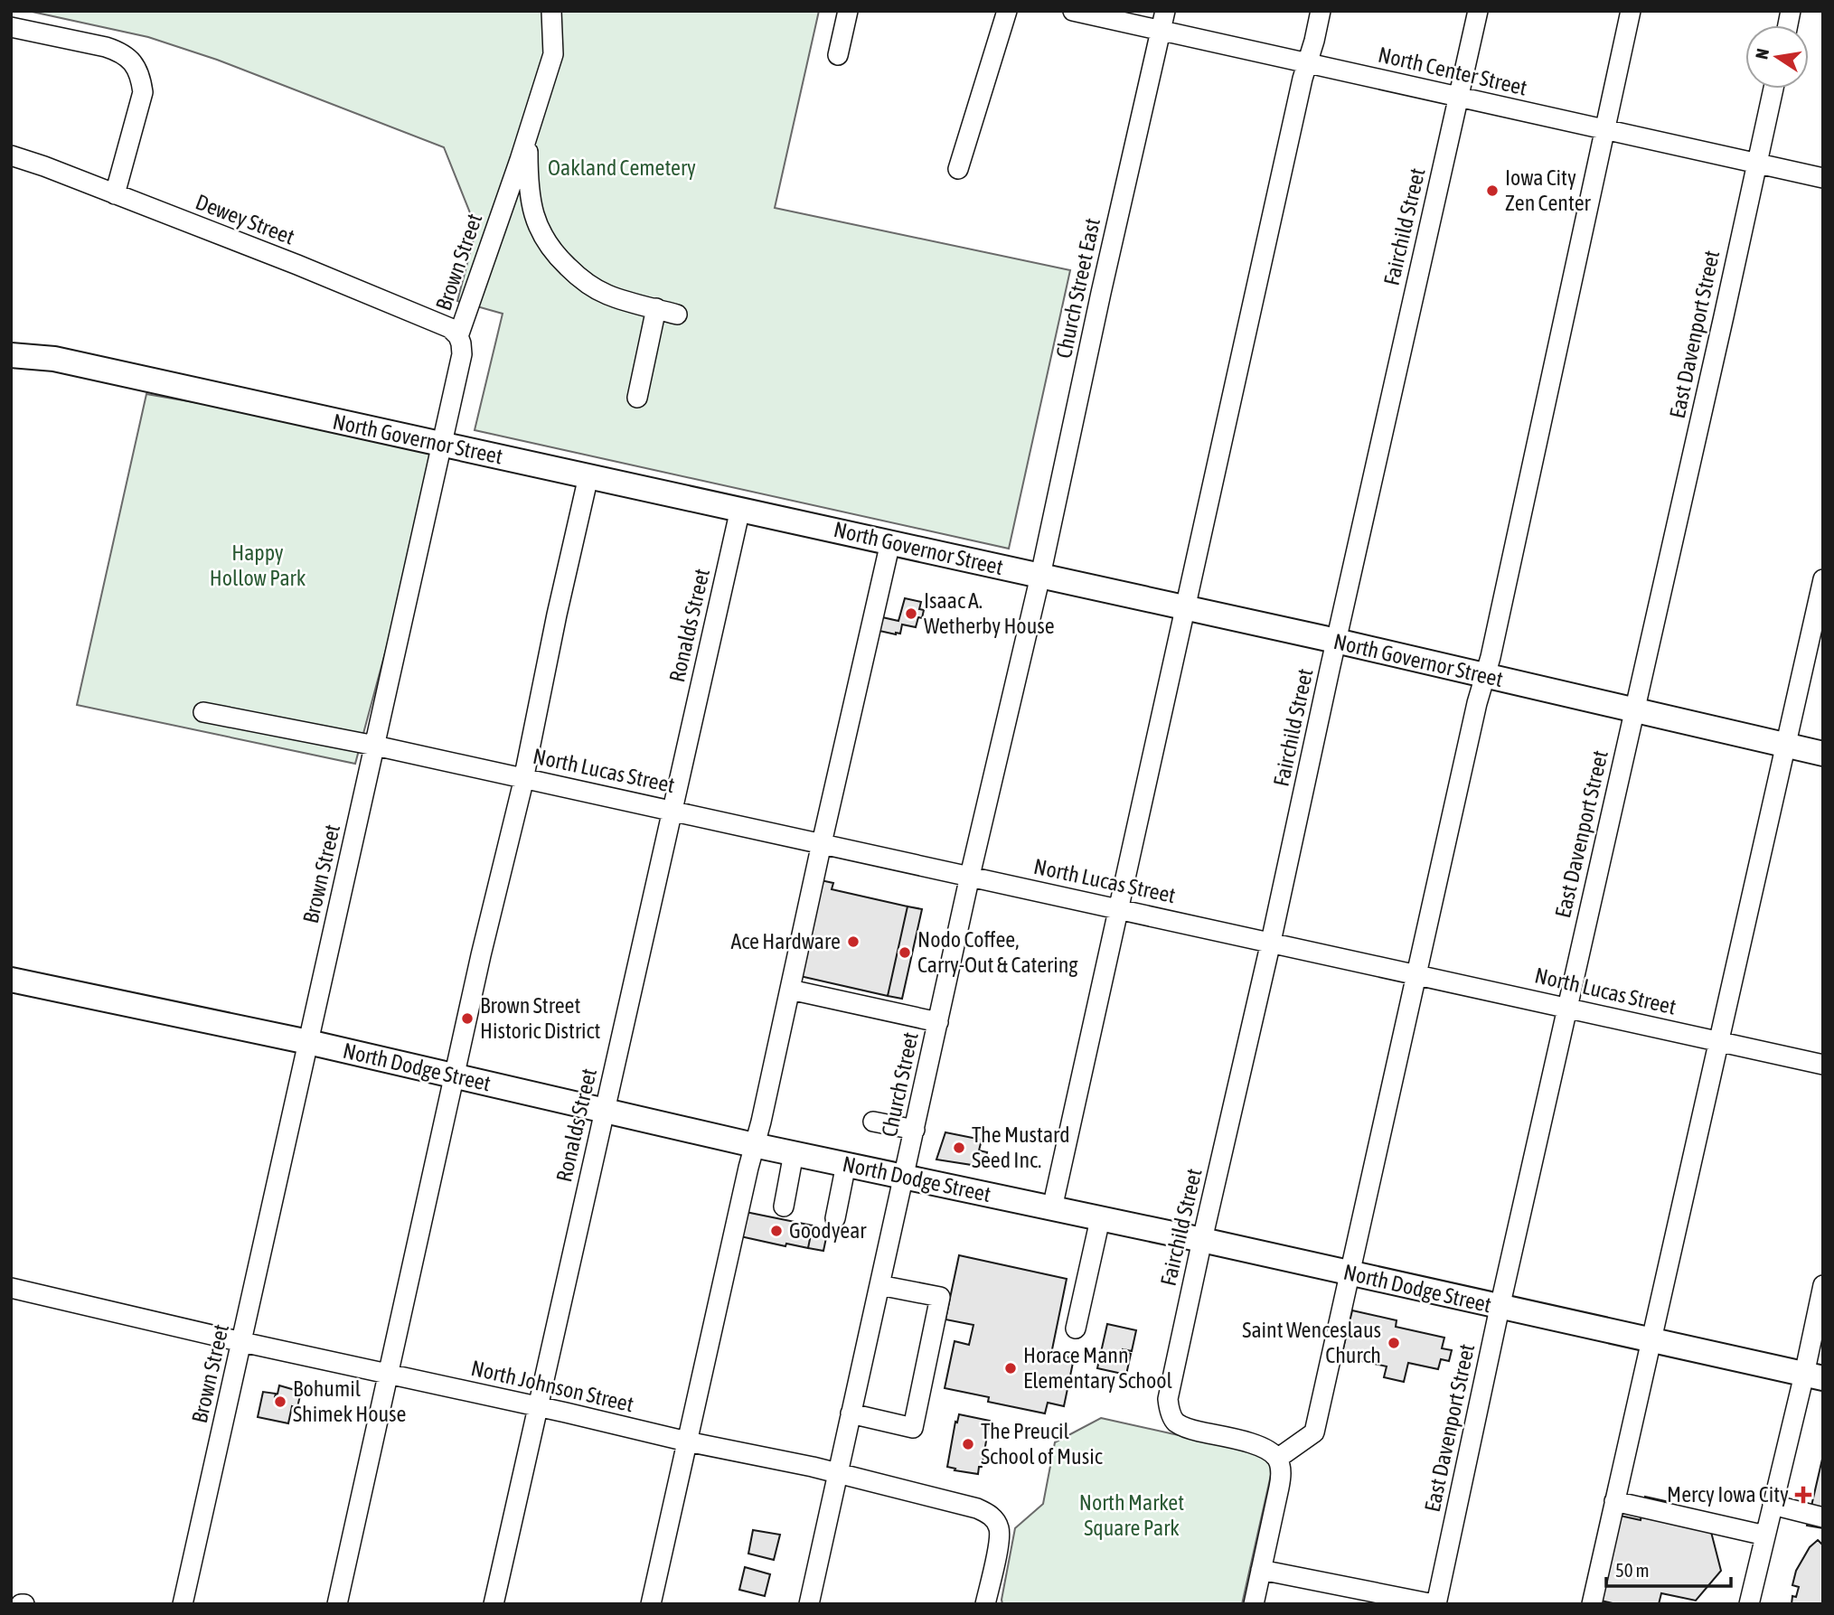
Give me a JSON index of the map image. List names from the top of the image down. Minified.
{"streets":{"main road":["North Governor Street","North Dodge Street"],"street":["North Center Street","Dewey Street","Fairchild Street","Brown Street","Church Street East","East Davenport Street","Ronalds Street","North Lucas Street","Church Street","North Johnson Street"]},"crossings":[["North Center Street","Fairchild Street"],["North Center Street","Church Street East"],["North Center Street","East Davenport Street"],["Dewey Street","Brown Street"],["Fairchild Street","North Governor Street"],["Fairchild Street","North Lucas Street"],["Fairchild Street","North Dodge Street"],["Brown Street","North Governor Street"],["Brown Street","North Lucas Street"],["Brown Street","North Dodge Street"],["Brown Street","North Johnson Street"],["Church Street East","North Governor Street"],["Church Street East","Church Street"],["East Davenport Street","North Governor Street"],["East Davenport Street","North Lucas Street"],["East Davenport Street","North Dodge Street"],["North Governor Street","Ronalds Street"],["North Governor Street","Church Street"],["Ronalds Street","North Lucas Street"],["Ronalds Street","North Dodge Street"],["Ronalds Street","North Johnson Street"],["North Lucas Street","Church Street"],["North Dodge Street","Church Street"],["Church Street","North Johnson Street"]],"parks":["Oakland Cemetery","Happy Hollow Park","North Market Square Park"],"places":{"other":["Iowa City Zen Center","Isaac A. Wetherby House","Ace Hardware","Nodo Coffee, Carry-Out & Catering","Brown Street Historic District","The Mustard Seed Inc.","Goodyear","Saint Wenceslaus Church","Horace Mann Elementary School","Bohumil Shimek House","The Preucil School of Music"],"health":["Mercy Iowa City"]},"scale_bar":"50 m","north":"left"}
